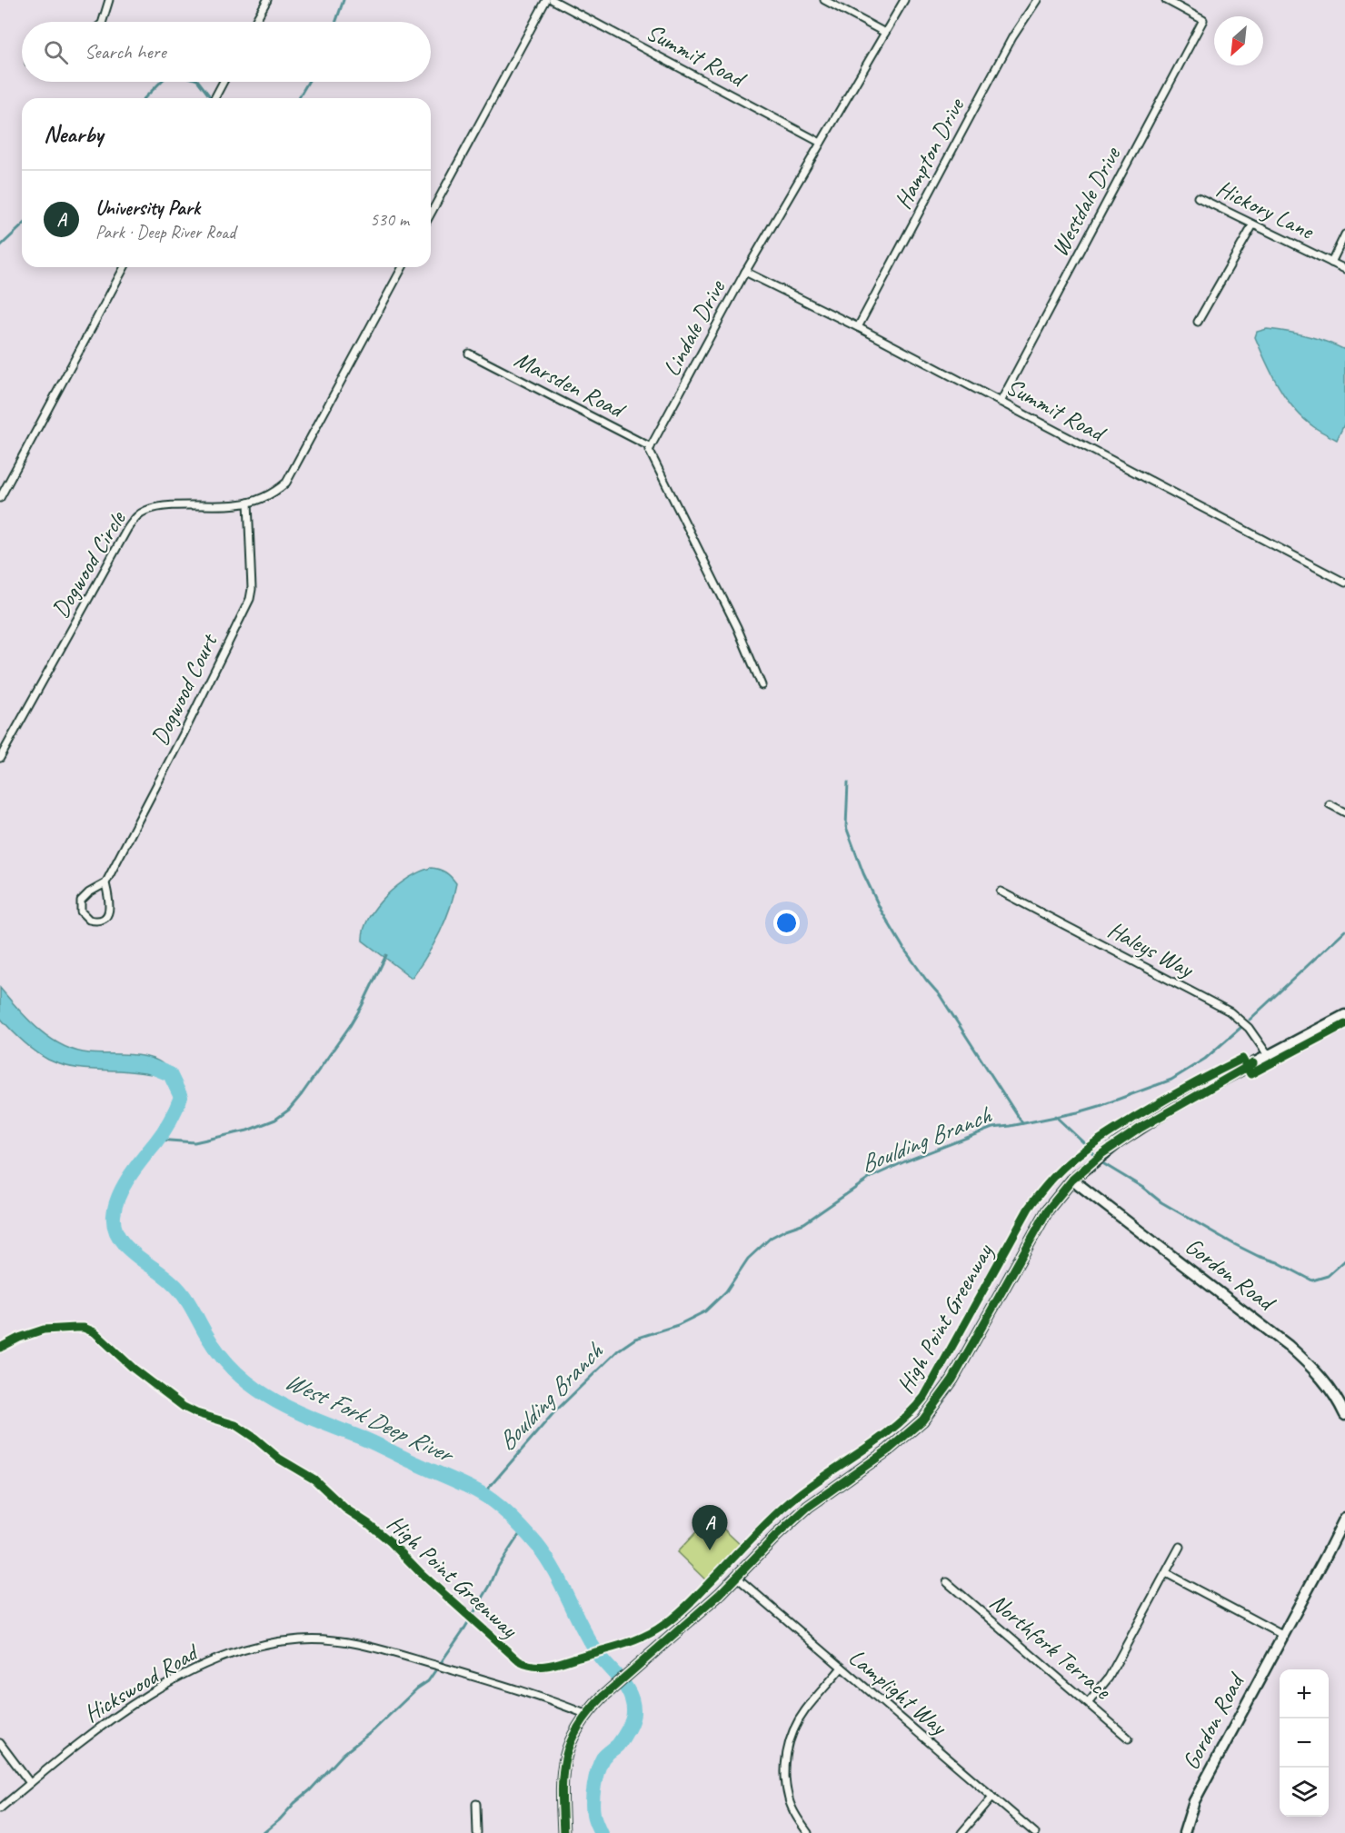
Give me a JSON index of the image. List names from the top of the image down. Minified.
{"streets":{"street":["Summit Road","Hampton Drive","Westdale Drive","Hickory Lane","Lindale Drive","Marsden Road","Dogwood Circle","Dogwood Court","Haleys Way","Gordon Road","Northfork Terrace","Hickswood Road","Lamplight Way"],"cycle path":["High Point Greenway"]},"crossings":[["Summit Road","Hampton Drive"],["Summit Road","Westdale Drive"],["Summit Road","Lindale Drive"],["Lindale Drive","Marsden Road"],["Dogwood Circle","Dogwood Court"]],"water":["Boulding Branch","West Fork Deep River"],"north":"bottom left","page":{"search":"Search here","heading":"Nearby","list":[{"mark":"A","name":"University Park","note":"Park · Deep River Road","value":"530 m"}],"pins":"A","map_buttons":["+","−"]}}
